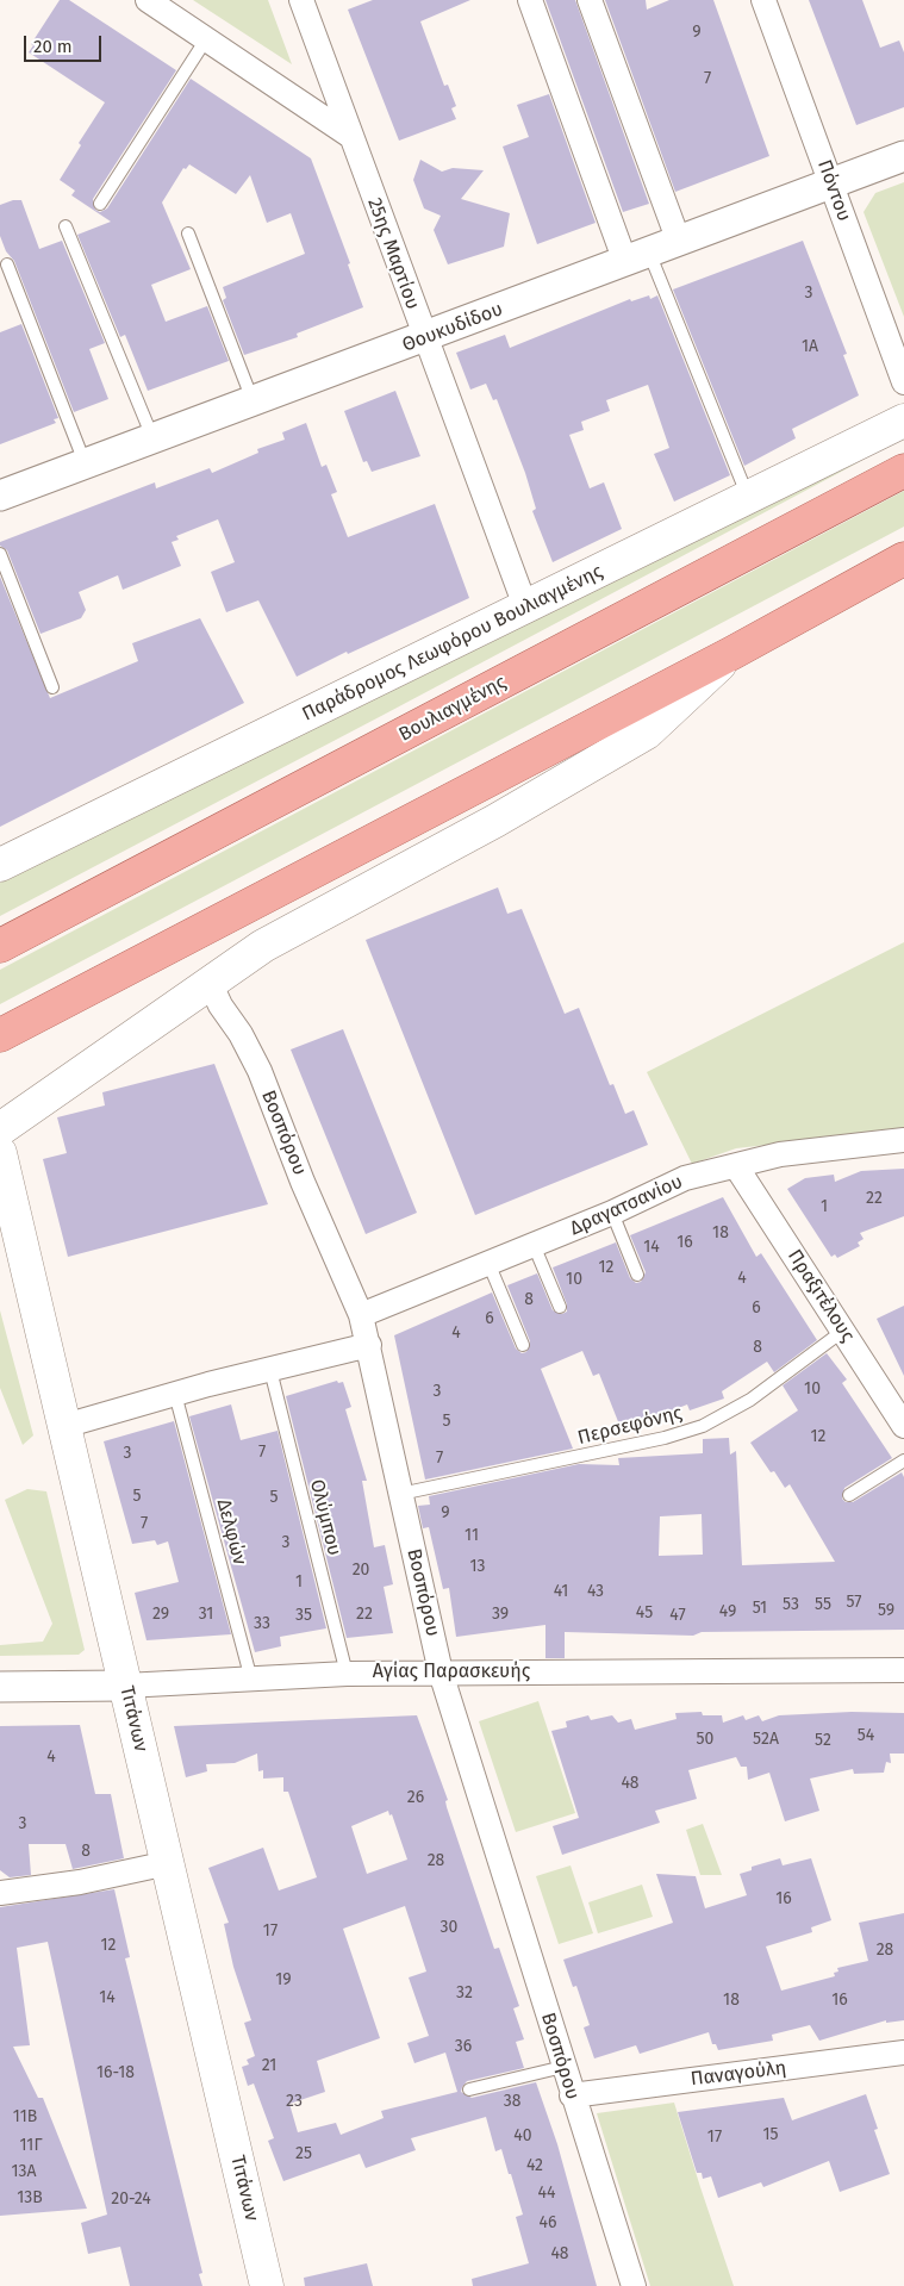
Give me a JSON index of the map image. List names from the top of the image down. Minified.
{"streets":{"main road":["Παράδρομος Λεωφόρου Βουλιαγμένης","Βουλιαγμένης","Τιτάνων"],"street":["Πόντου","25ης Μαρτίου","Θουκυδίδου","Βοσπόρου","Δραγατσανίου","Πραξιτέλους","Αγίας Παρασκευής","Παναγούλη"],"lane":["Περσεφόνης","Ολύμπου","Δελφών"]},"crossings":[["Πόντου","Θουκυδίδου"],["25ης Μαρτίου","Θουκυδίδου"],["25ης Μαρτίου","Παράδρομος Λεωφόρου Βουλιαγμένης"],["Βοσπόρου","Δραγατσανίου"],["Βοσπόρου","Περσεφόνης"],["Βοσπόρου","Αγίας Παρασκευής"],["Βοσπόρου","Παναγούλη"],["Δραγατσανίου","Πραξιτέλους"],["Πραξιτέλους","Περσεφόνης"],["Ολύμπου","Αγίας Παρασκευής"],["Δελφών","Αγίας Παρασκευής"],["Αγίας Παρασκευής","Τιτάνων"]],"house_numbers":["9","7","3","1Α","22","1","18","16","14","12","4","10","8","6","6","4","8","10","3","5","12","7","3","7","5","5","9","7","11","3","13","20","1","41","43","57","53","55","51","59","49","45","29","31","22","39","35","47","33","54","50","52Α","52","4","48","26","3","8","28","16","30","17","12","28","19","32","14","18","16","36","21","16-18","23","38","11Β","15","40","17","11Γ","25","42","13Α","44","13Β","20-24","46","48"],"scale_bar":"20 m"}
